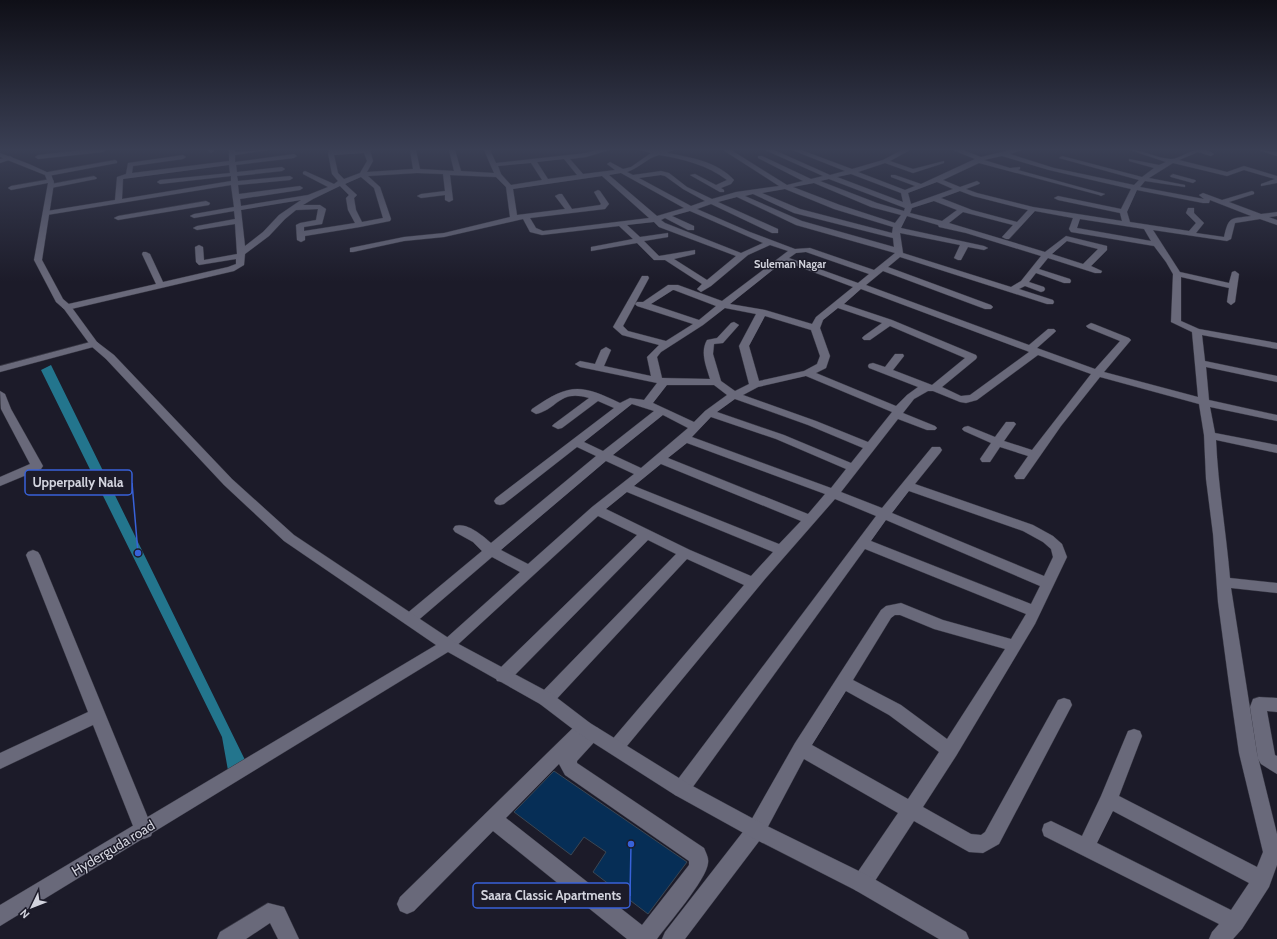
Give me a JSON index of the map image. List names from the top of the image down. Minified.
{"streets":{"street":["Hyderguda road"]},"districts":["Suleman Nagar"],"places":["Upperpally Nala","Saara Classic Apartments"],"north":"bottom left"}
